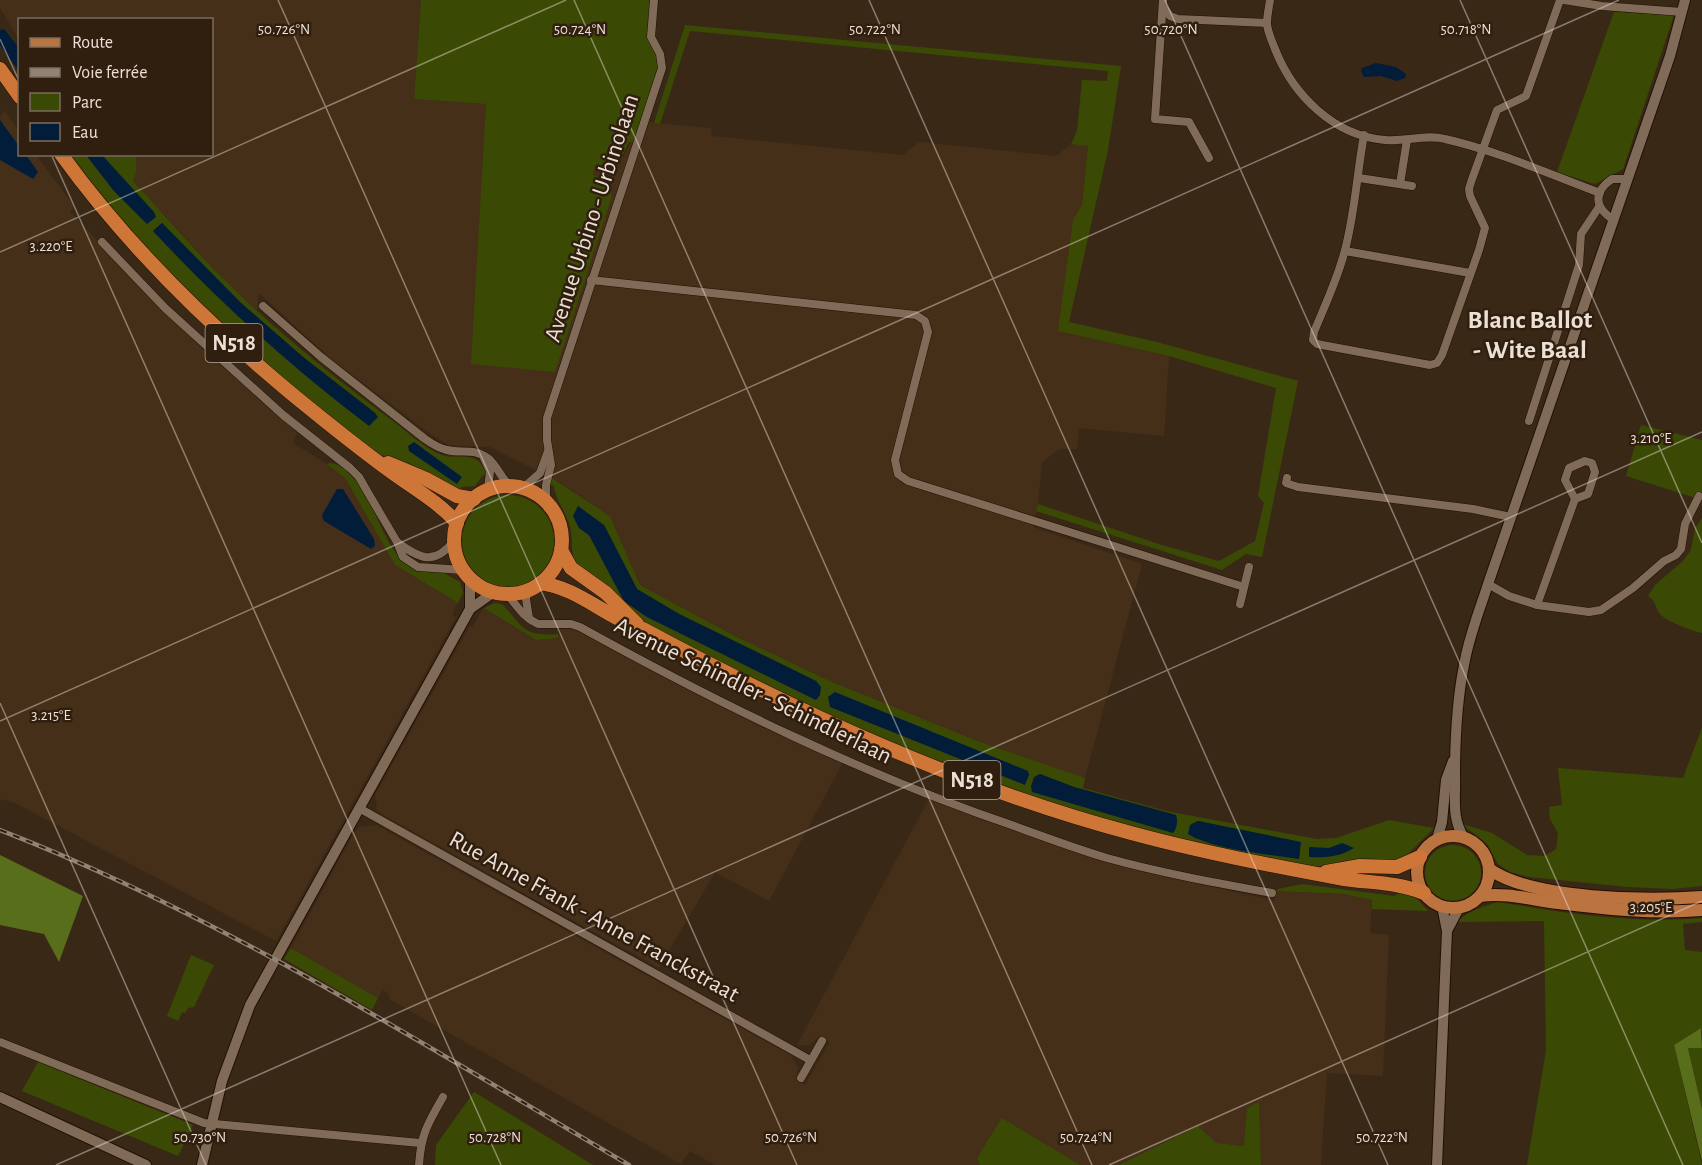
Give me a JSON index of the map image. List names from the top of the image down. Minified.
{"streets":{"highway":["N518"],"street":["Avenue Urbino - Urbinolaan","Avenue Schindler - Schindlerlaan","Rue Anne Frank - Anne Franckstraat"]},"crossings":[["Avenue Urbino - Urbinolaan","N518"]],"districts":["Blanc Ballot - Wite Baal"],"legend":["Route","Voie ferrée","Parc","Eau"],"coordinates":["50.722°N","50.718°N","50.726°N","50.724°N","50.720°N","3.220°E","3.210°E","3.215°E","3.205°E","50.730°N","50.728°N"]}
